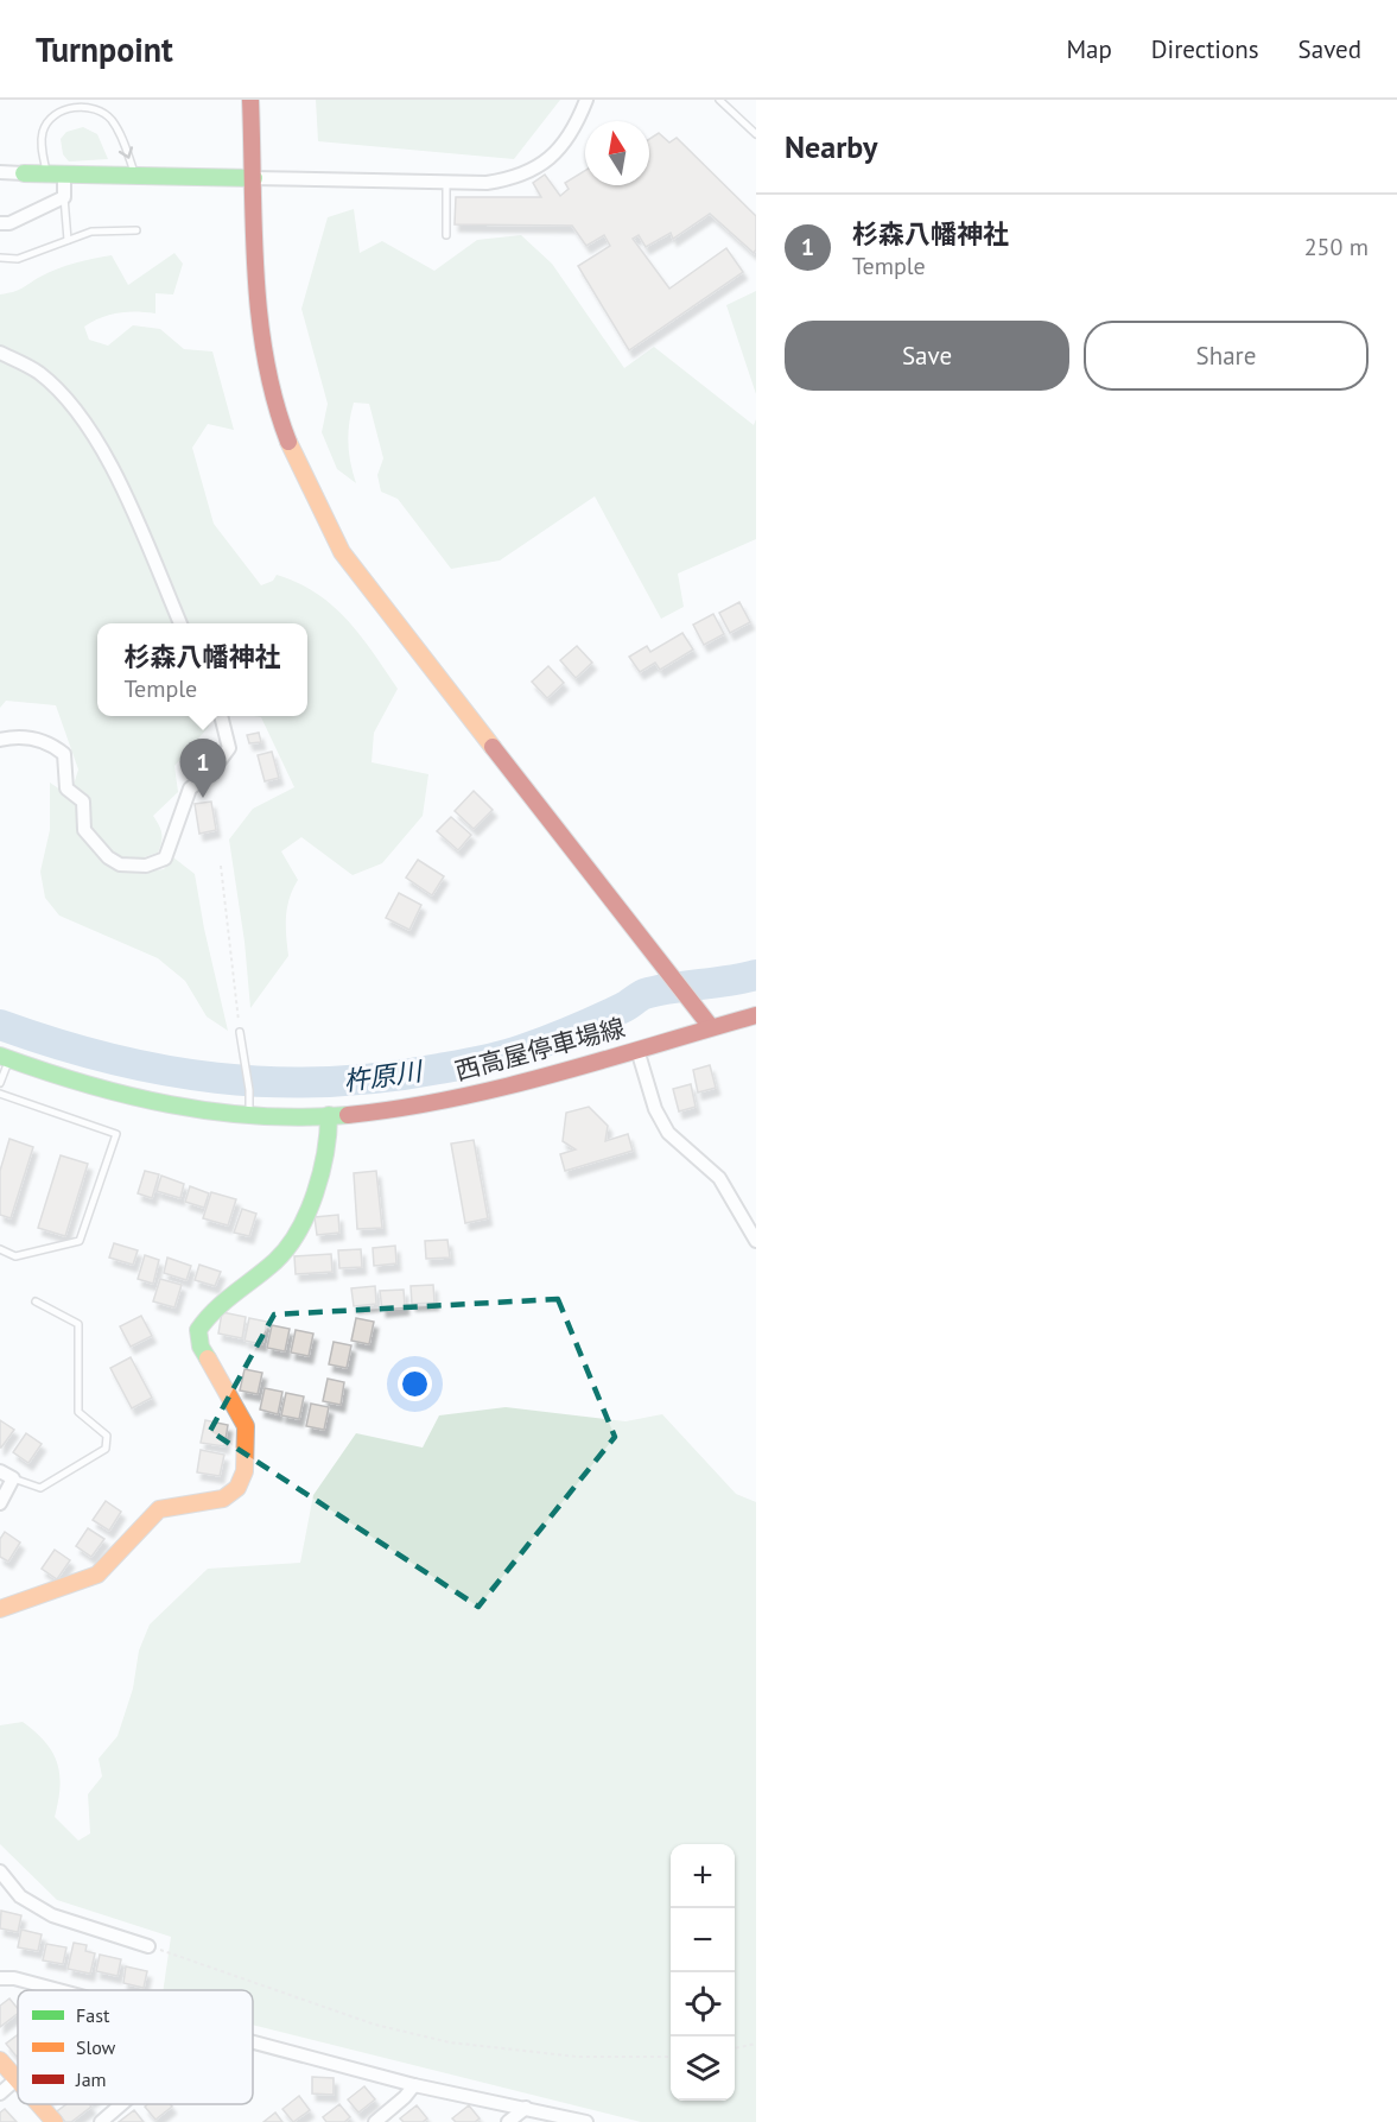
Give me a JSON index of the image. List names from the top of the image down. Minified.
{"streets":{"street":["西高屋停車場線"]},"water":["杵原川"],"legend":["Fast","Slow","Jam"],"north":"top","page":{"header":"Turnpoint","nav":["Map","Directions","Saved"],"heading":"Nearby","list":[{"mark":"1","name":"杉森八幡神社","note":"Temple","value":"250 m"}],"buttons":["Save","Share"],"popup":["杉森八幡神社","Temple"],"pins":"1","map_buttons":["+","−"]}}
